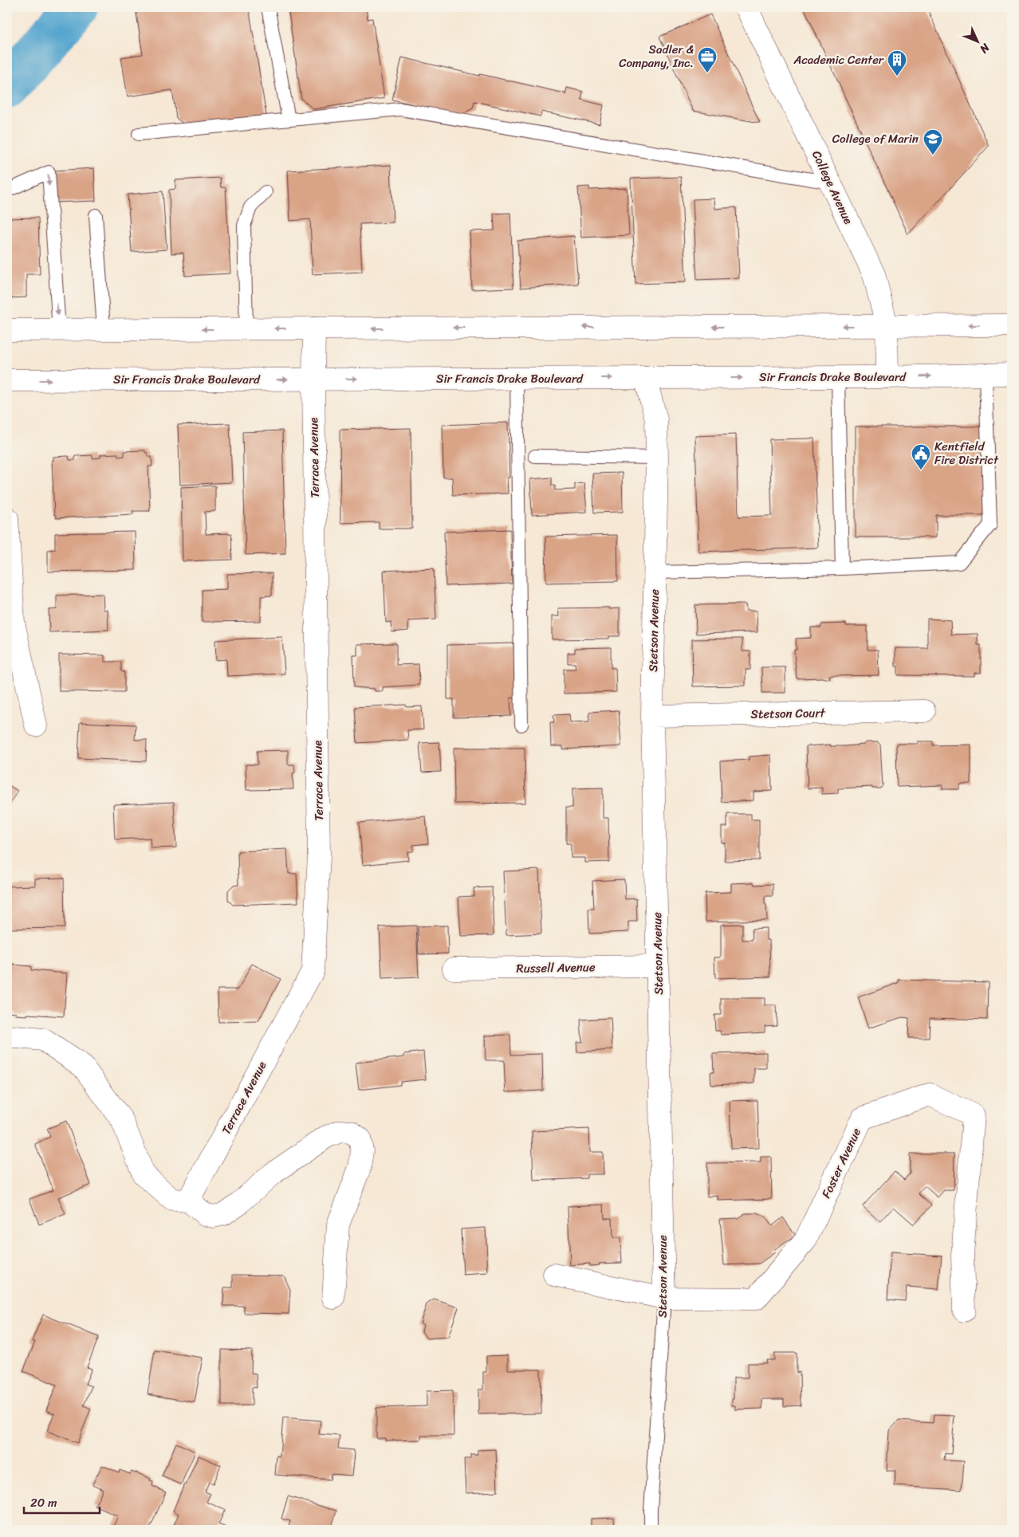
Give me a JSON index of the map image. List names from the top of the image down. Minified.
{"streets":{"street":["College Avenue","Sir Francis Drake Boulevard","Terrace Avenue","Stetson Avenue","Stetson Court","Russell Avenue","Foster Avenue"]},"crossings":[["College Avenue","Sir Francis Drake Boulevard"],["Sir Francis Drake Boulevard","Terrace Avenue"],["Sir Francis Drake Boulevard","Stetson Avenue"],["Stetson Avenue","Stetson Court"],["Stetson Avenue","Russell Avenue"],["Stetson Avenue","Foster Avenue"]],"places":{"office":["Sadler & Company, Inc."],"building":["Academic Center"],"school or university":["College of Marin"],"public building":["Kentfield Fire District"]},"scale_bar":"20 m","north":"bottom right"}
